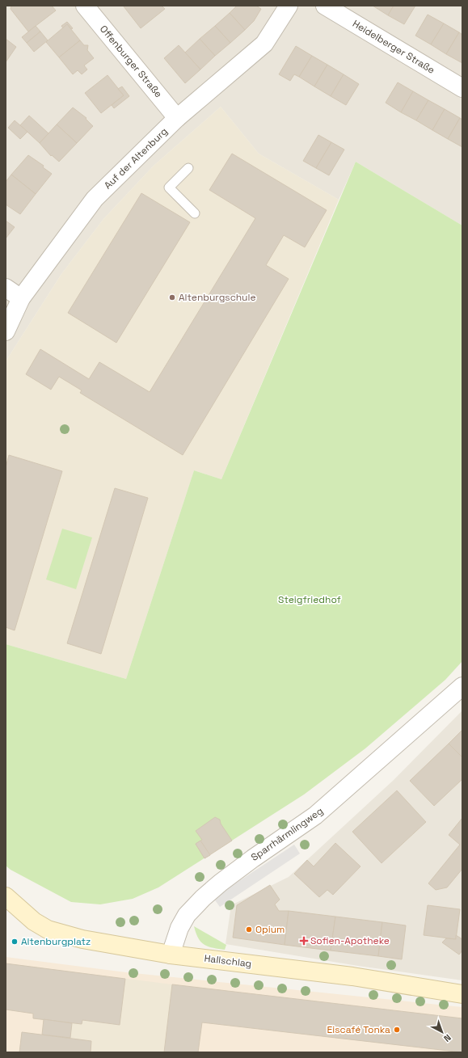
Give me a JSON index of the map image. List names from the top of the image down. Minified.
{"streets":{"main road":["Hallschlag"],"street":["Heidelberger Straße","Offenburger Straße","Auf der Altenburg","Sparrhärmlingweg"]},"crossings":[["Offenburger Straße","Auf der Altenburg"],["Sparrhärmlingweg","Hallschlag"]],"parks":["Steigfriedhof"],"places":{"other":["Altenburgschule","Opium","Altenburgplatz","Eiscafé Tonka"],"health":["Sofien-Apotheke"]},"north":"bottom right"}
